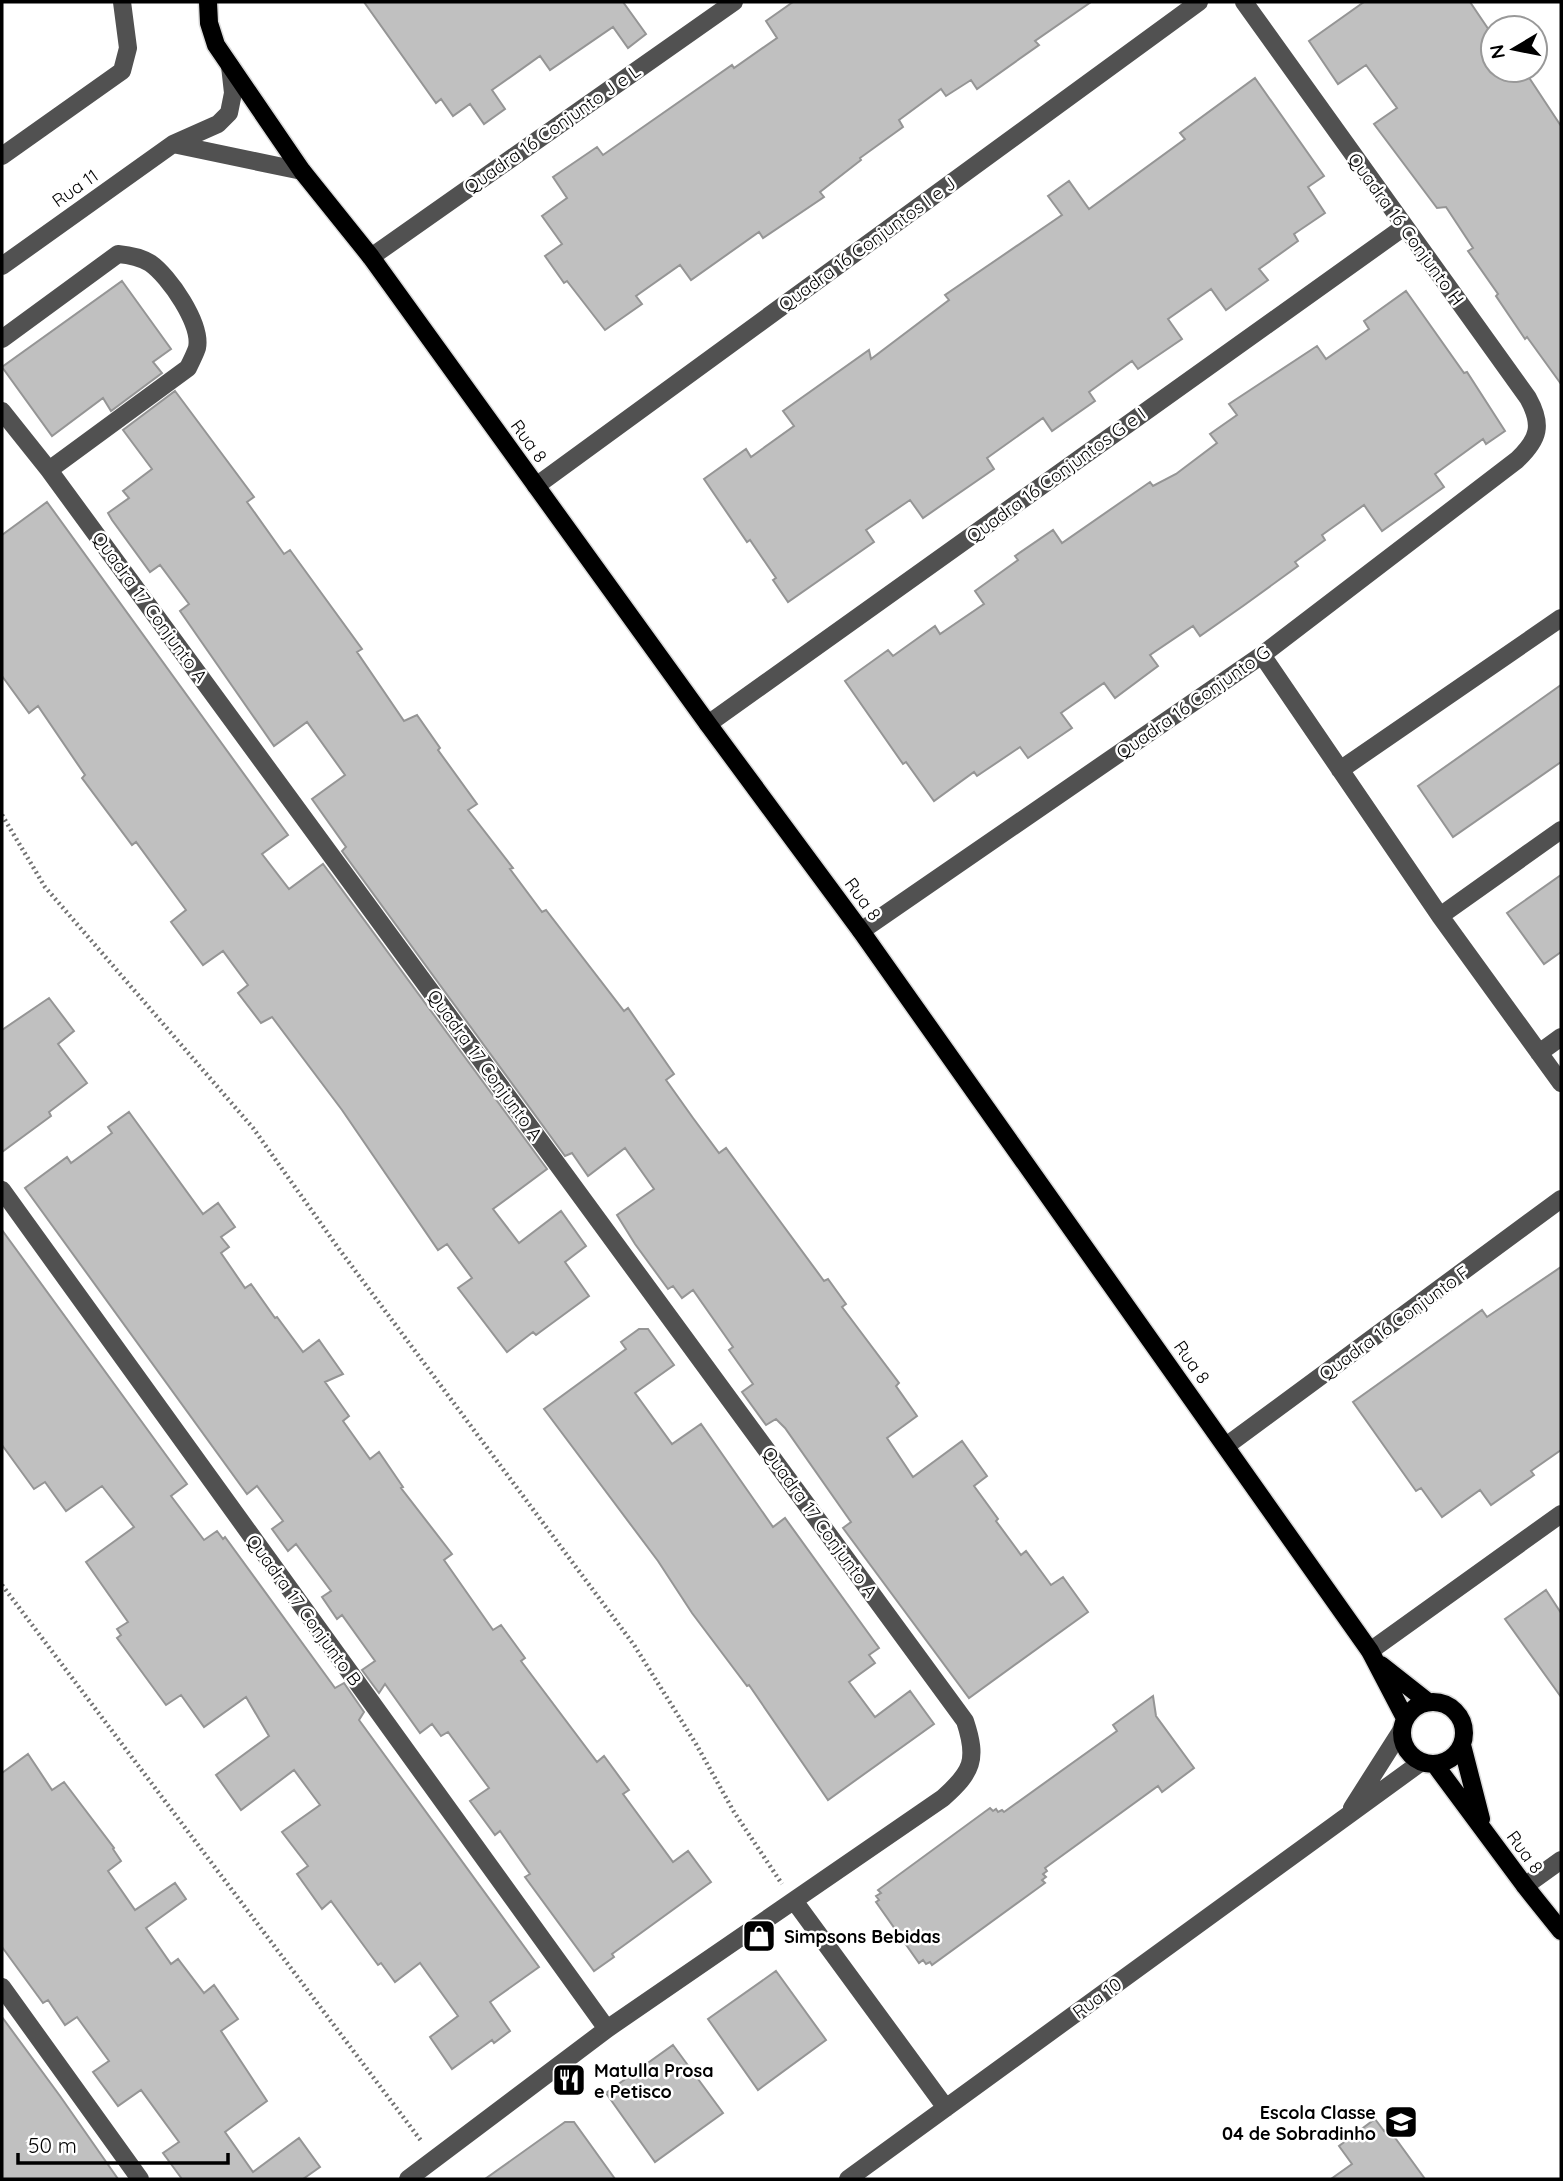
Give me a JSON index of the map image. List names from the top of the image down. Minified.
{"streets":{"main road":["Rua 8"],"street":["Quadra 16 Conjunto J e L","Rua 11","Quadra 16 Conjunto H","Quadra 16 Conjuntos I e J","Quadra 16 Conjuntos G e I","Quadra 17 Conjunto A","Quadra 16 Conjunto G","Quadra 16 Conjunto F","Quadra 17 Conjunto B","Rua 10"]},"crossings":[["Quadra 16 Conjunto J e L","Rua 8"],["Quadra 16 Conjunto H","Quadra 16 Conjuntos G e I"],["Quadra 16 Conjunto H","Quadra 16 Conjunto G"],["Quadra 16 Conjuntos I e J","Rua 8"],["Rua 8","Quadra 16 Conjuntos G e I"],["Rua 8","Quadra 16 Conjunto G"],["Rua 8","Quadra 16 Conjunto F"],["Rua 8","Rua 10"]],"places":{"shop":["Simpsons Bebidas"],"restaurant":["Matulla Prosa e Petisco"],"school or university":["Escola Classe 04 de Sobradinho"]},"scale_bar":"50 m","north":"left"}
